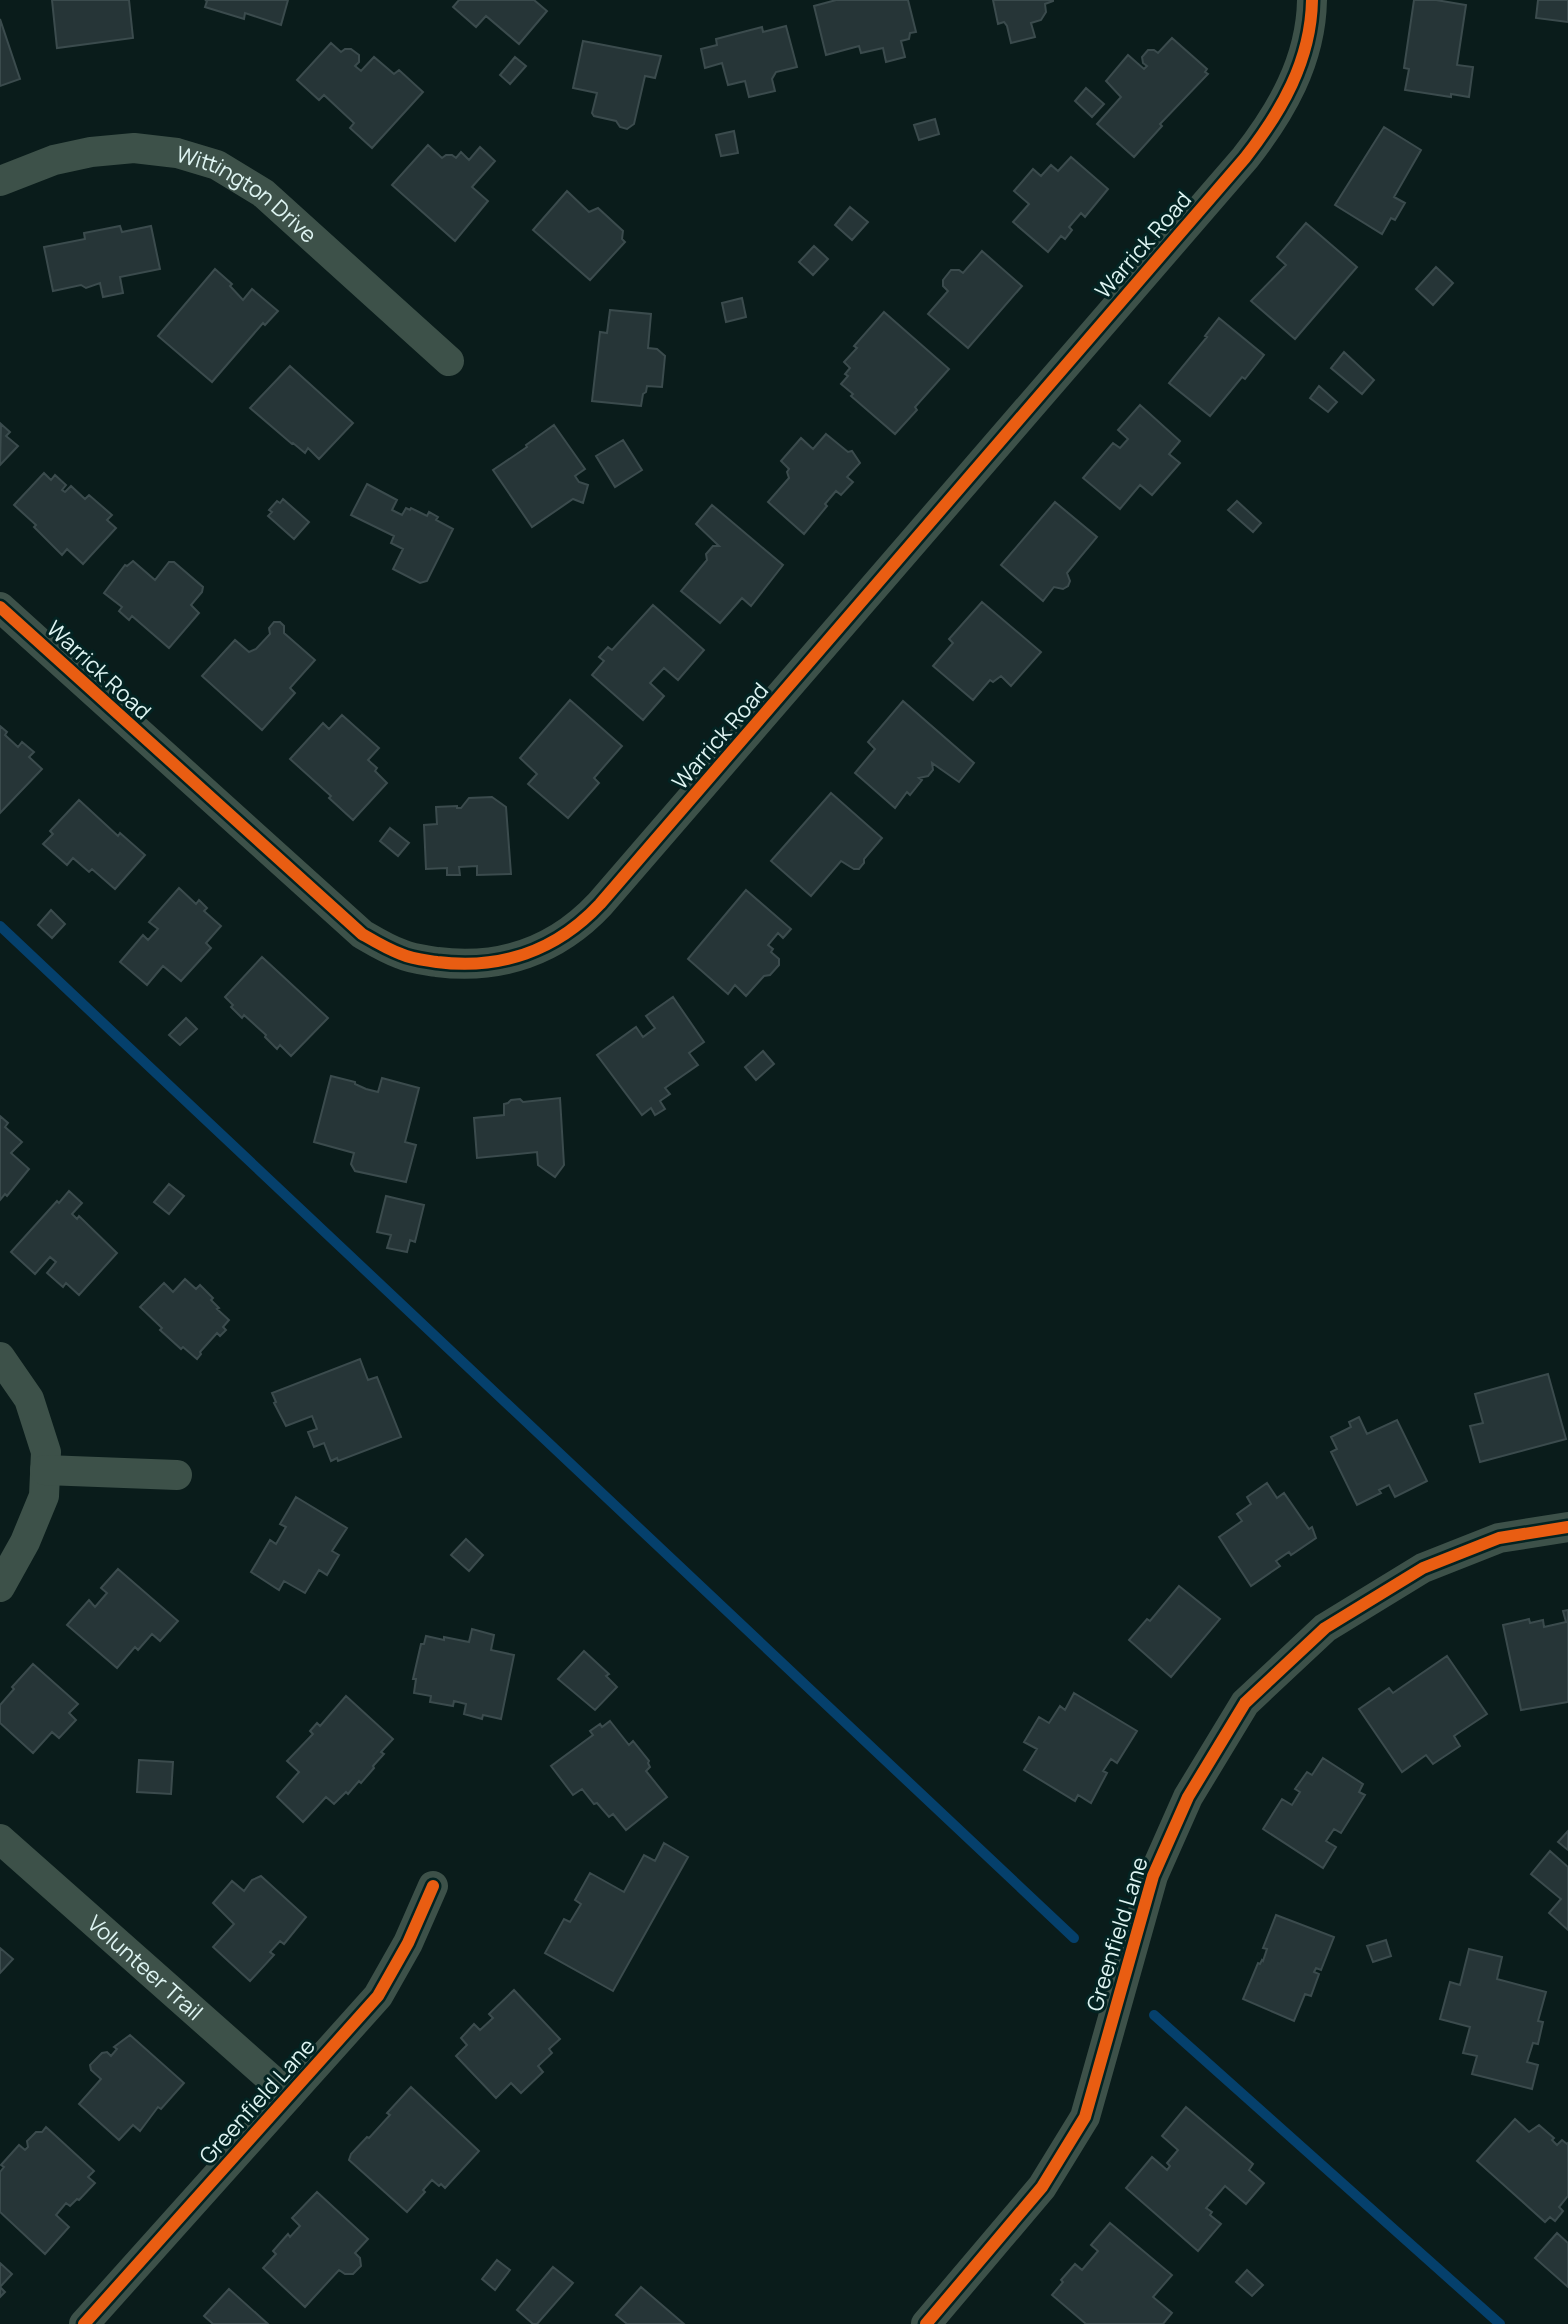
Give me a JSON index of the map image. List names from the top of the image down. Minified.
{"streets":{"street":["Wittington Drive","Warrick Road","Greenfield Lane","Volunteer Trail"]},"crossings":[["Greenfield Lane","Volunteer Trail"]]}
